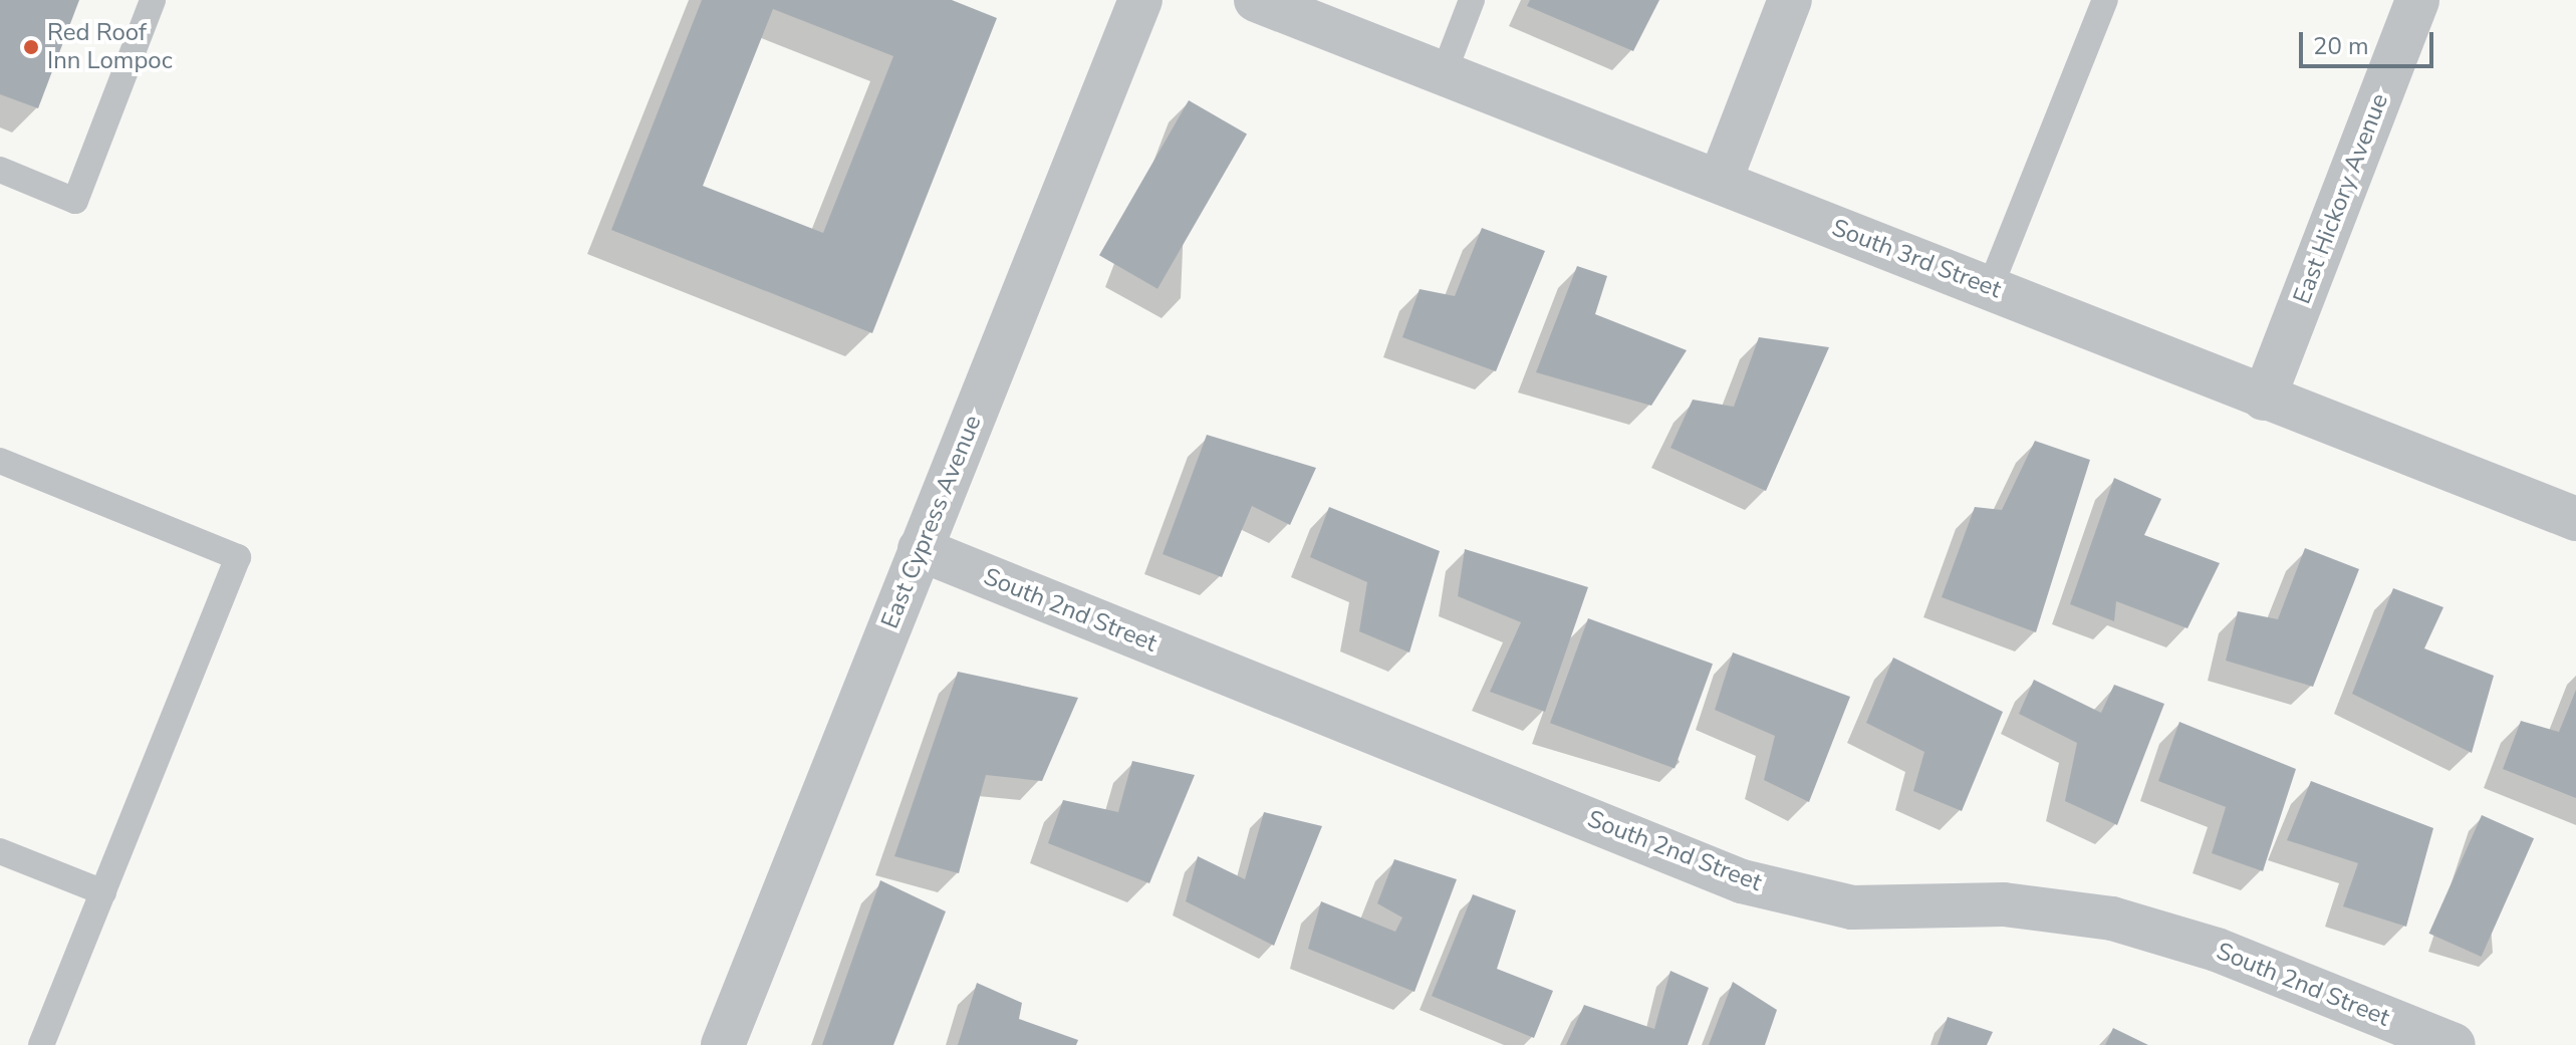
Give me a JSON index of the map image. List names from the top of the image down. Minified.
{"streets":{"street":["East Hickory Avenue","South 3rd Street","East Cypress Avenue","South 2nd Street"]},"crossings":[["East Hickory Avenue","South 3rd Street"],["East Cypress Avenue","South 2nd Street"]],"places":["Red Roof Inn Lompoc"],"scale_bar":"20 m"}
